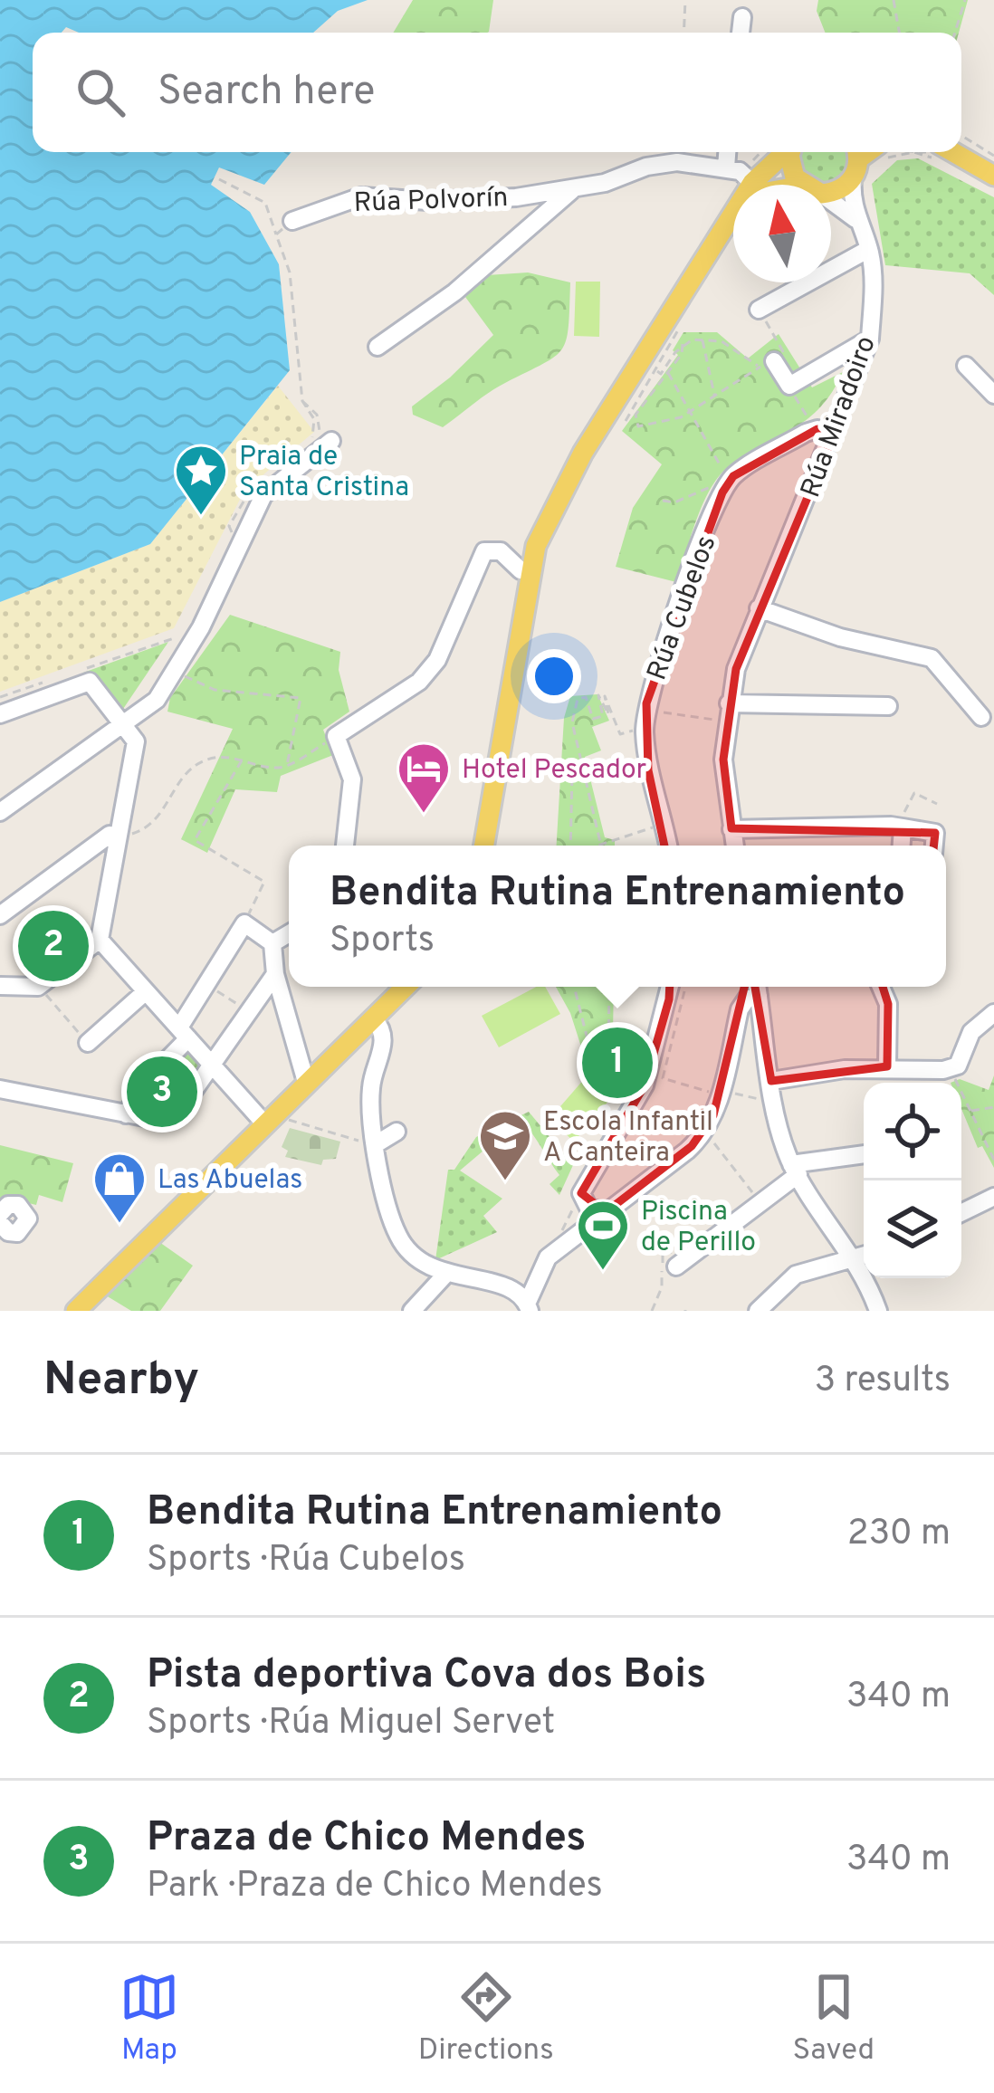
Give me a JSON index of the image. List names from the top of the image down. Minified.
{"streets":{"street":["Rúa Polvorín","Rúa Miradoiro","Rúa Cubelos"]},"places":{"place":["Praia de Santa Cristina"],"hotel":["Hotel Pescador"],"school or university":["Escola Infantil A Canteira"],"shop":["Las Abuelas"],"sports":["Piscina de Perillo"]},"north":"top","page":{"search":"Search here","popup":["Bendita Rutina Entrenamiento","Sports"],"pins":["2","1","3"],"heading":["Nearby","3 results"],"list":[{"mark":"1","name":"Bendita Rutina Entrenamiento","note":"Sports · Rúa Cubelos","value":"230 m"},{"mark":"2","name":"Pista deportiva Cova dos Bois","note":"Sports · Rúa Miguel Servet","value":"340 m"},{"mark":"3","name":"Praza de Chico Mendes","note":"Park · Praza de Chico Mendes","value":"340 m"}],"nav":["Map","Directions","Saved"]}}
